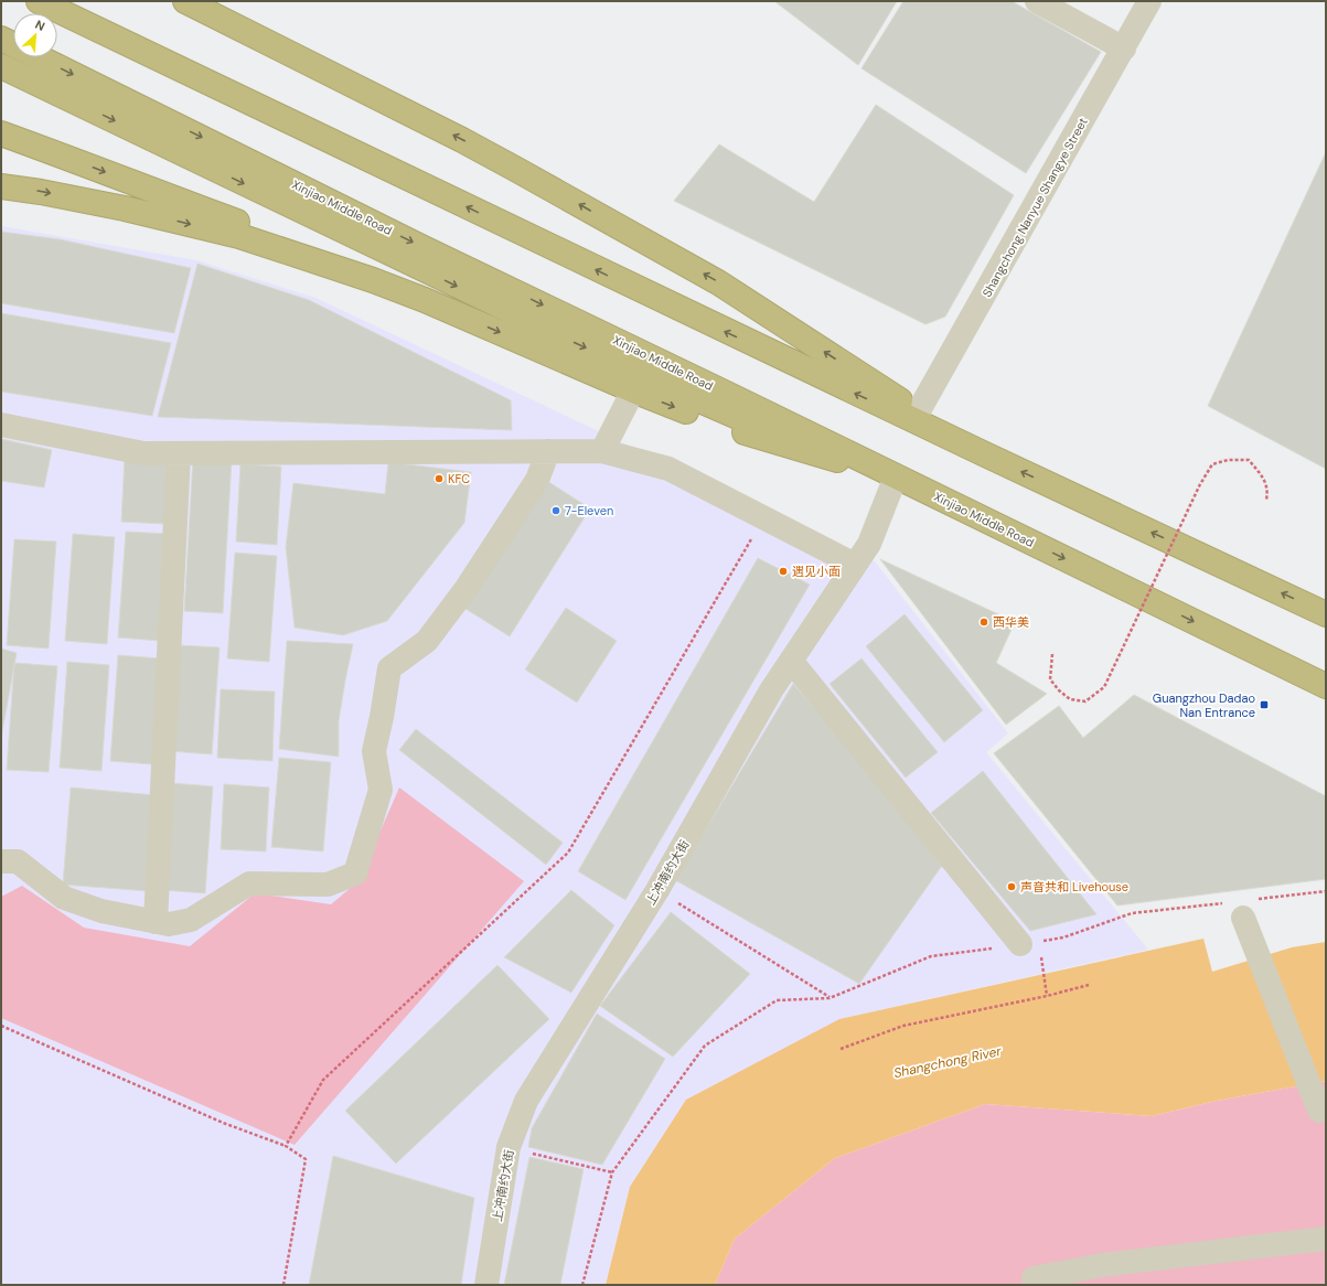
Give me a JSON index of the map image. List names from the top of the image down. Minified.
{"streets":{"highway":["Xinjiao Middle Road"],"street":["Shangchong Nanyue Shangye Street","上冲南约大街"]},"crossings":[["Xinjiao Middle Road","上冲南约大街"]],"water":["Shangchong River"],"places":{"other":["KFC","7-Eleven","遇见小面","西华美","声音共和 Livehouse"],"transit":["Guangzhou Dadao Nan Entrance"]},"north":"top right"}
